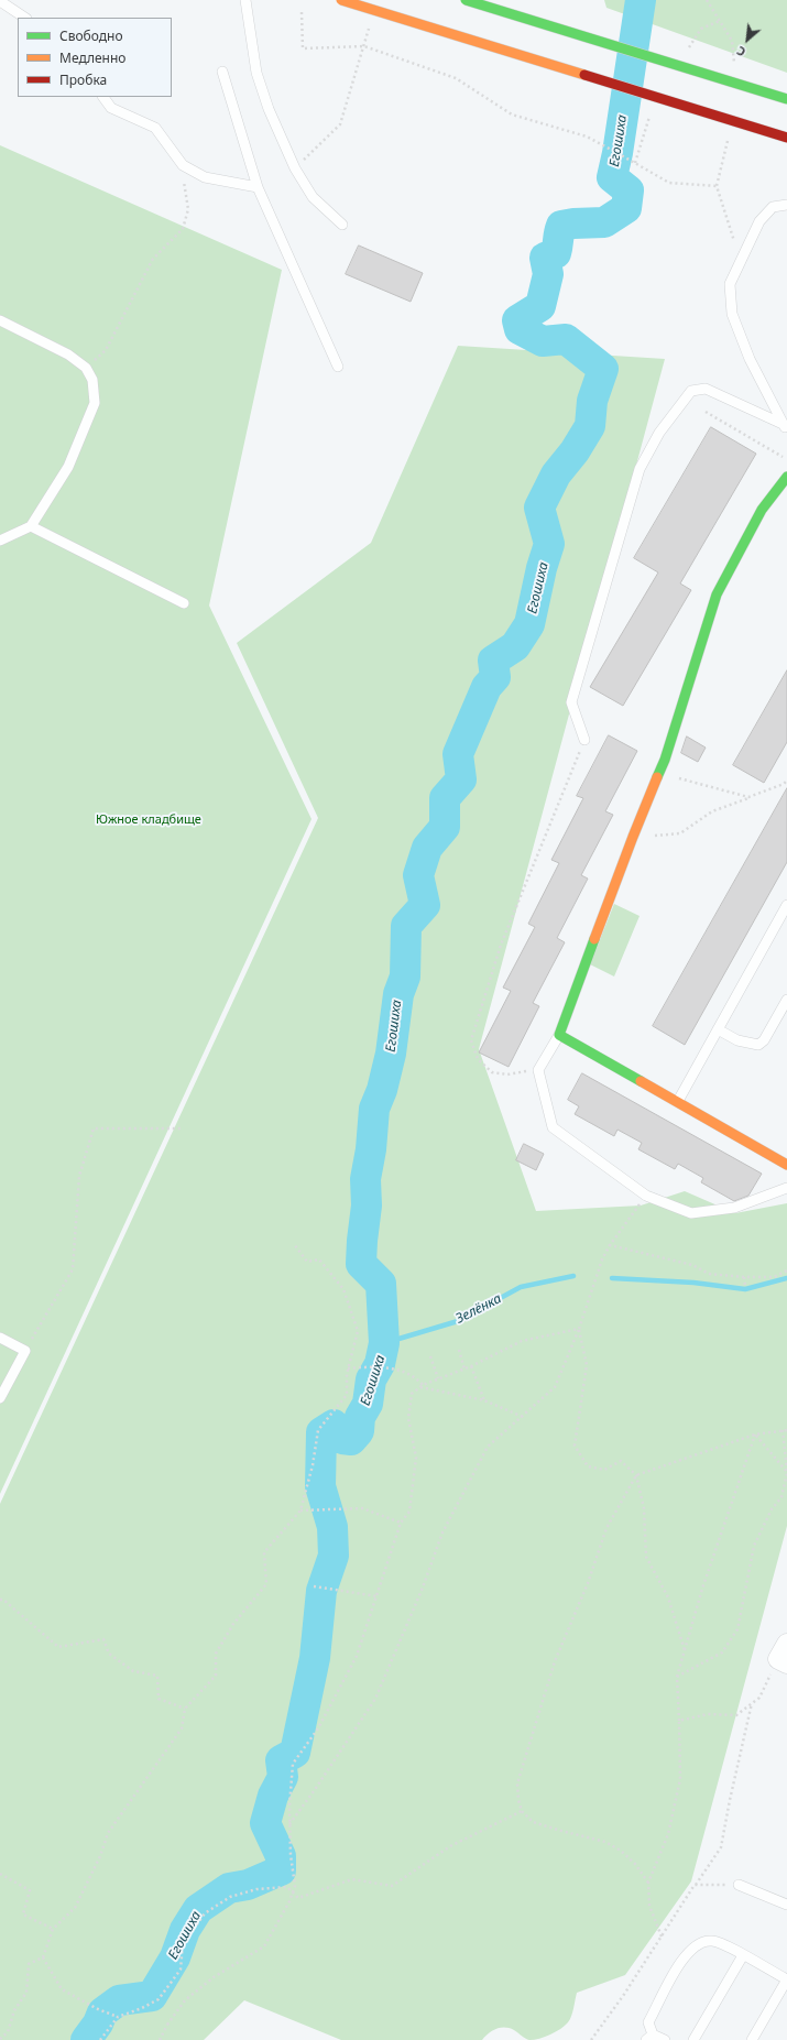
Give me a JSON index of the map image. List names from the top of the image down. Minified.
{"water":["Егошиха","Зелёнка"],"parks":["Южное кладбище"],"legend":["Свободно","Медленно","Пробка"],"north":"bottom left"}
